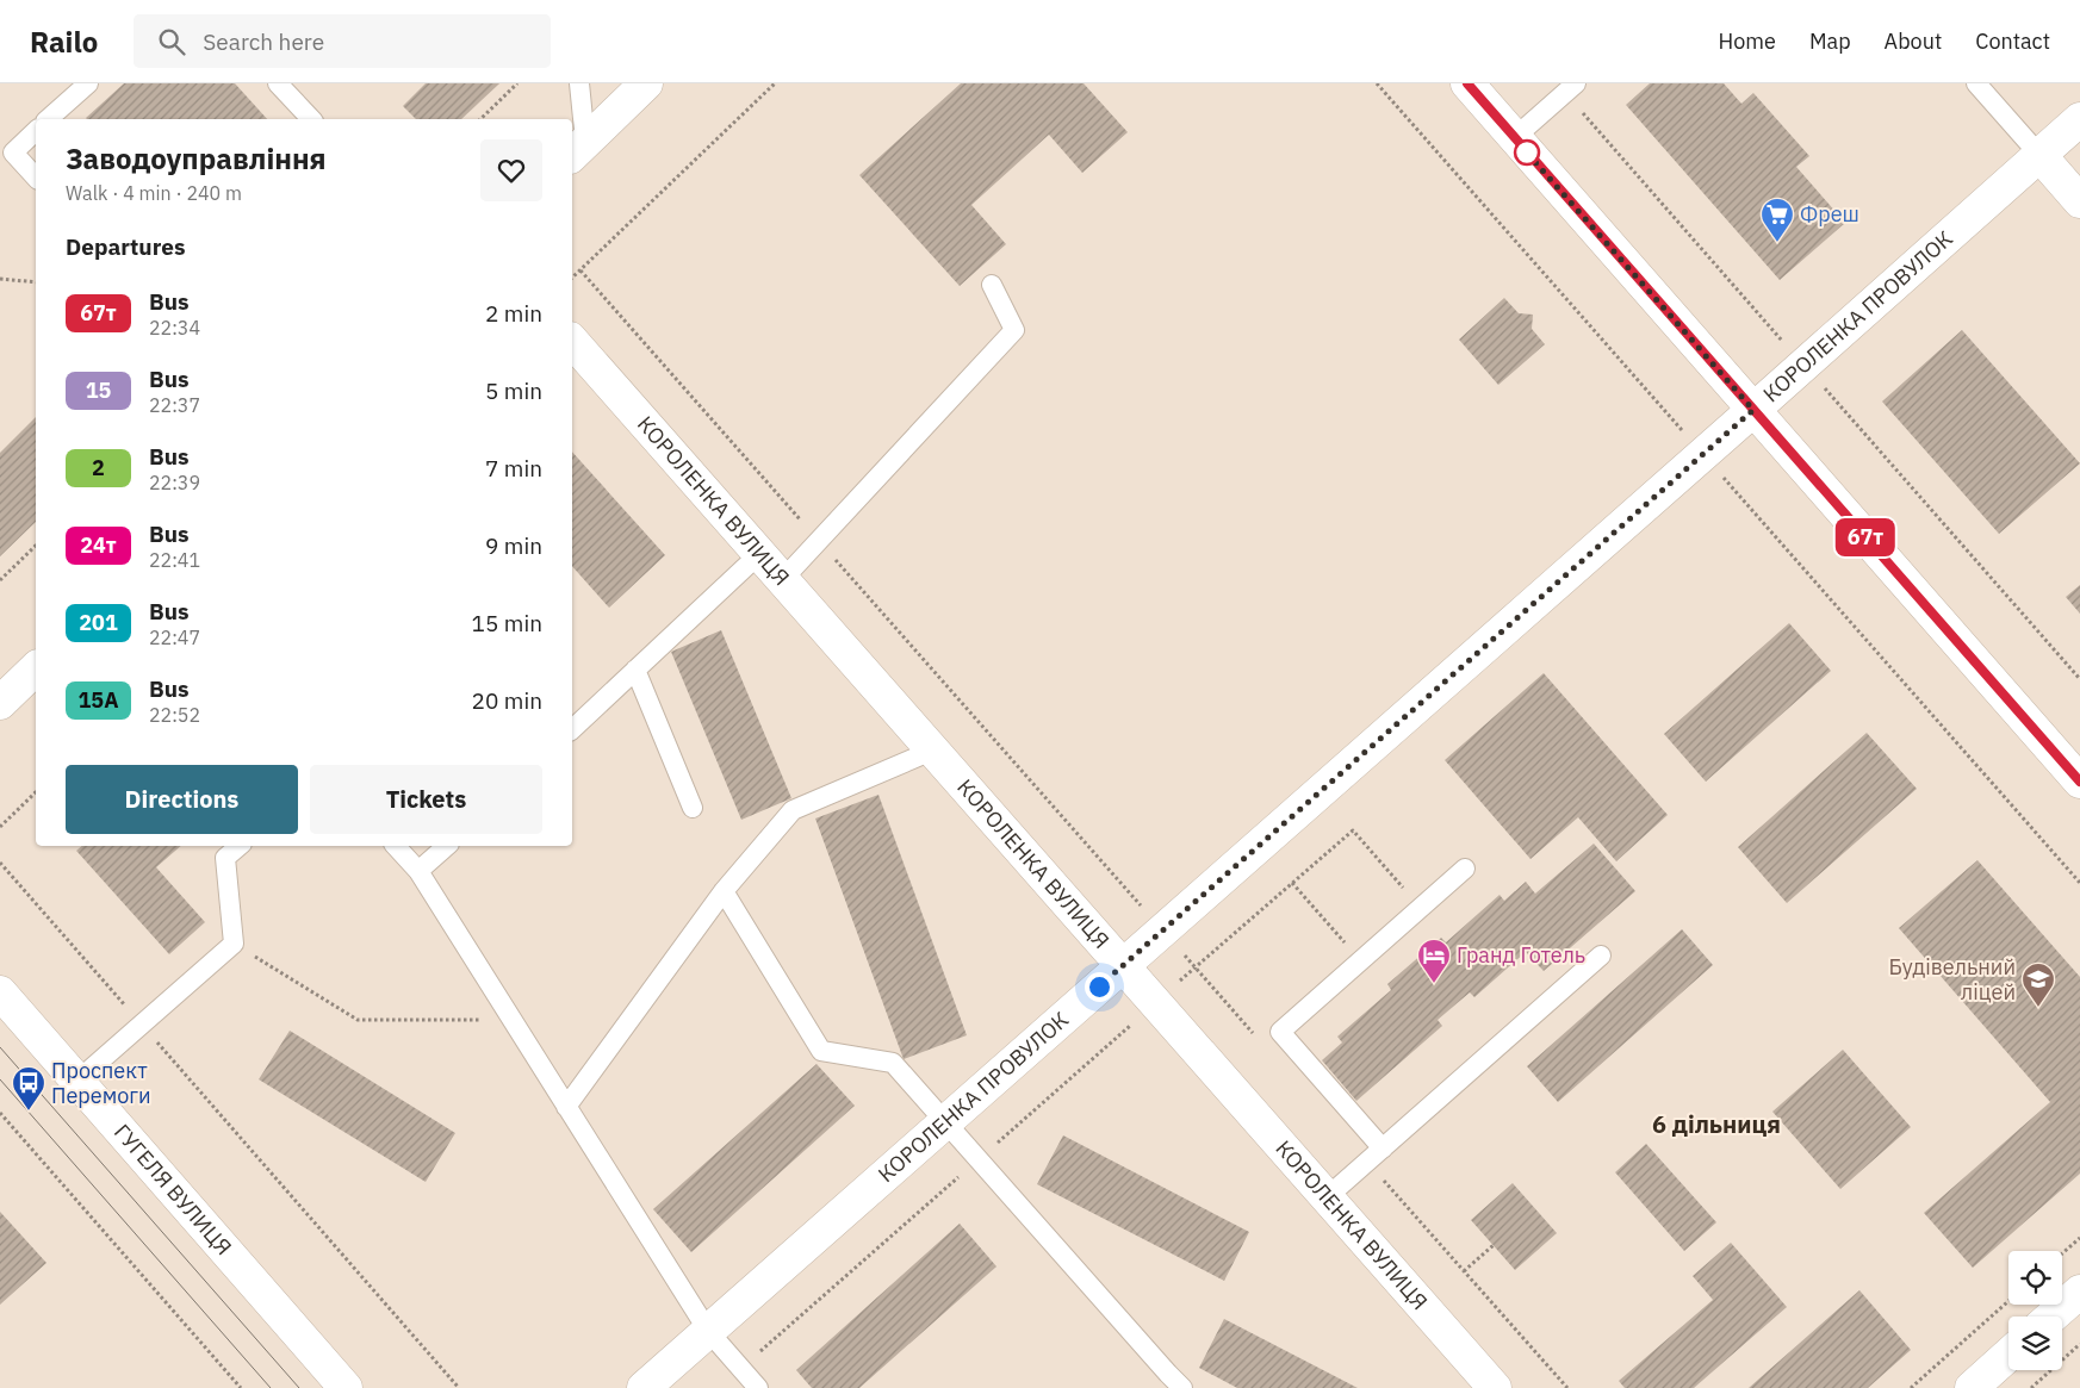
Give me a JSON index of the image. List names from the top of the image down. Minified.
{"streets":{"street":["КОРОЛЕНКА ПРОВУЛОК","КОРОЛЕНКА ВУЛИЦЯ","ГУГЕЛЯ ВУЛИЦЯ"]},"crossings":[["КОРОЛЕНКА ПРОВУЛОК","КОРОЛЕНКА ВУЛИЦЯ"]],"districts":["6 дільниця"],"places":{"supermarket":["Фреш"],"hotel":["Гранд Готель"],"school or university":["Будівельний ліцей"],"bus stop":["Проспект Перемоги"]},"lines":["bus line 67т"],"page":{"header":"Railo","search":"Search here","nav":["Home","Map","About","Contact"],"on_map":"67т","heading":[["Заводоуправління","Walk · 4 min · 240 m"],"Departures"],"list":[{"mark":"67т","name":"Bus","note":"22:34","value":"2 min"},{"mark":"15","name":"Bus","note":"22:37","value":"5 min"},{"mark":"2","name":"Bus","note":"22:39","value":"7 min"},{"mark":"24т","name":"Bus","note":"22:41","value":"9 min"},{"mark":"201","name":"Bus","note":"22:47","value":"15 min"},{"mark":"15А","name":"Bus","note":"22:52","value":"20 min"}],"buttons":["Directions","Tickets"]}}
